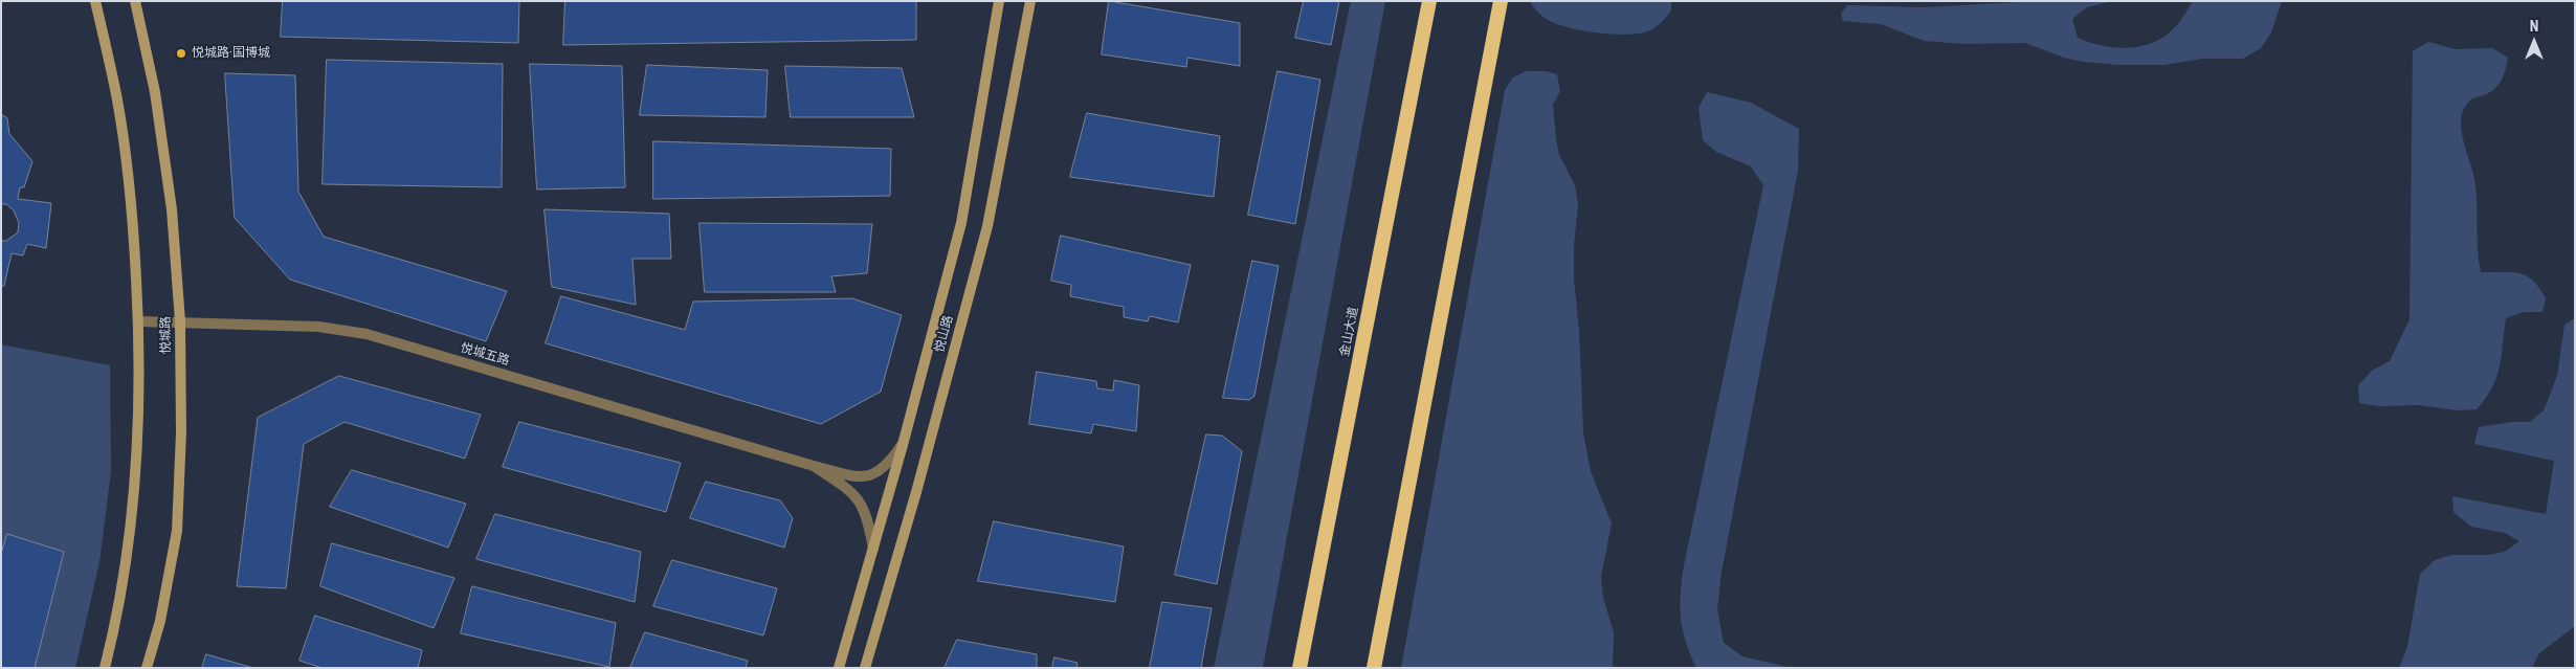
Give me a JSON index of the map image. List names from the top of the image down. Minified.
{"streets":{"highway":["金山大道"],"main road":["悦山路","悦城路"],"street":["悦城五路"]},"crossings":[["悦山路","悦城五路"],["悦城路","悦城五路"]],"places":["悦城路·国博城"],"north":"top"}
